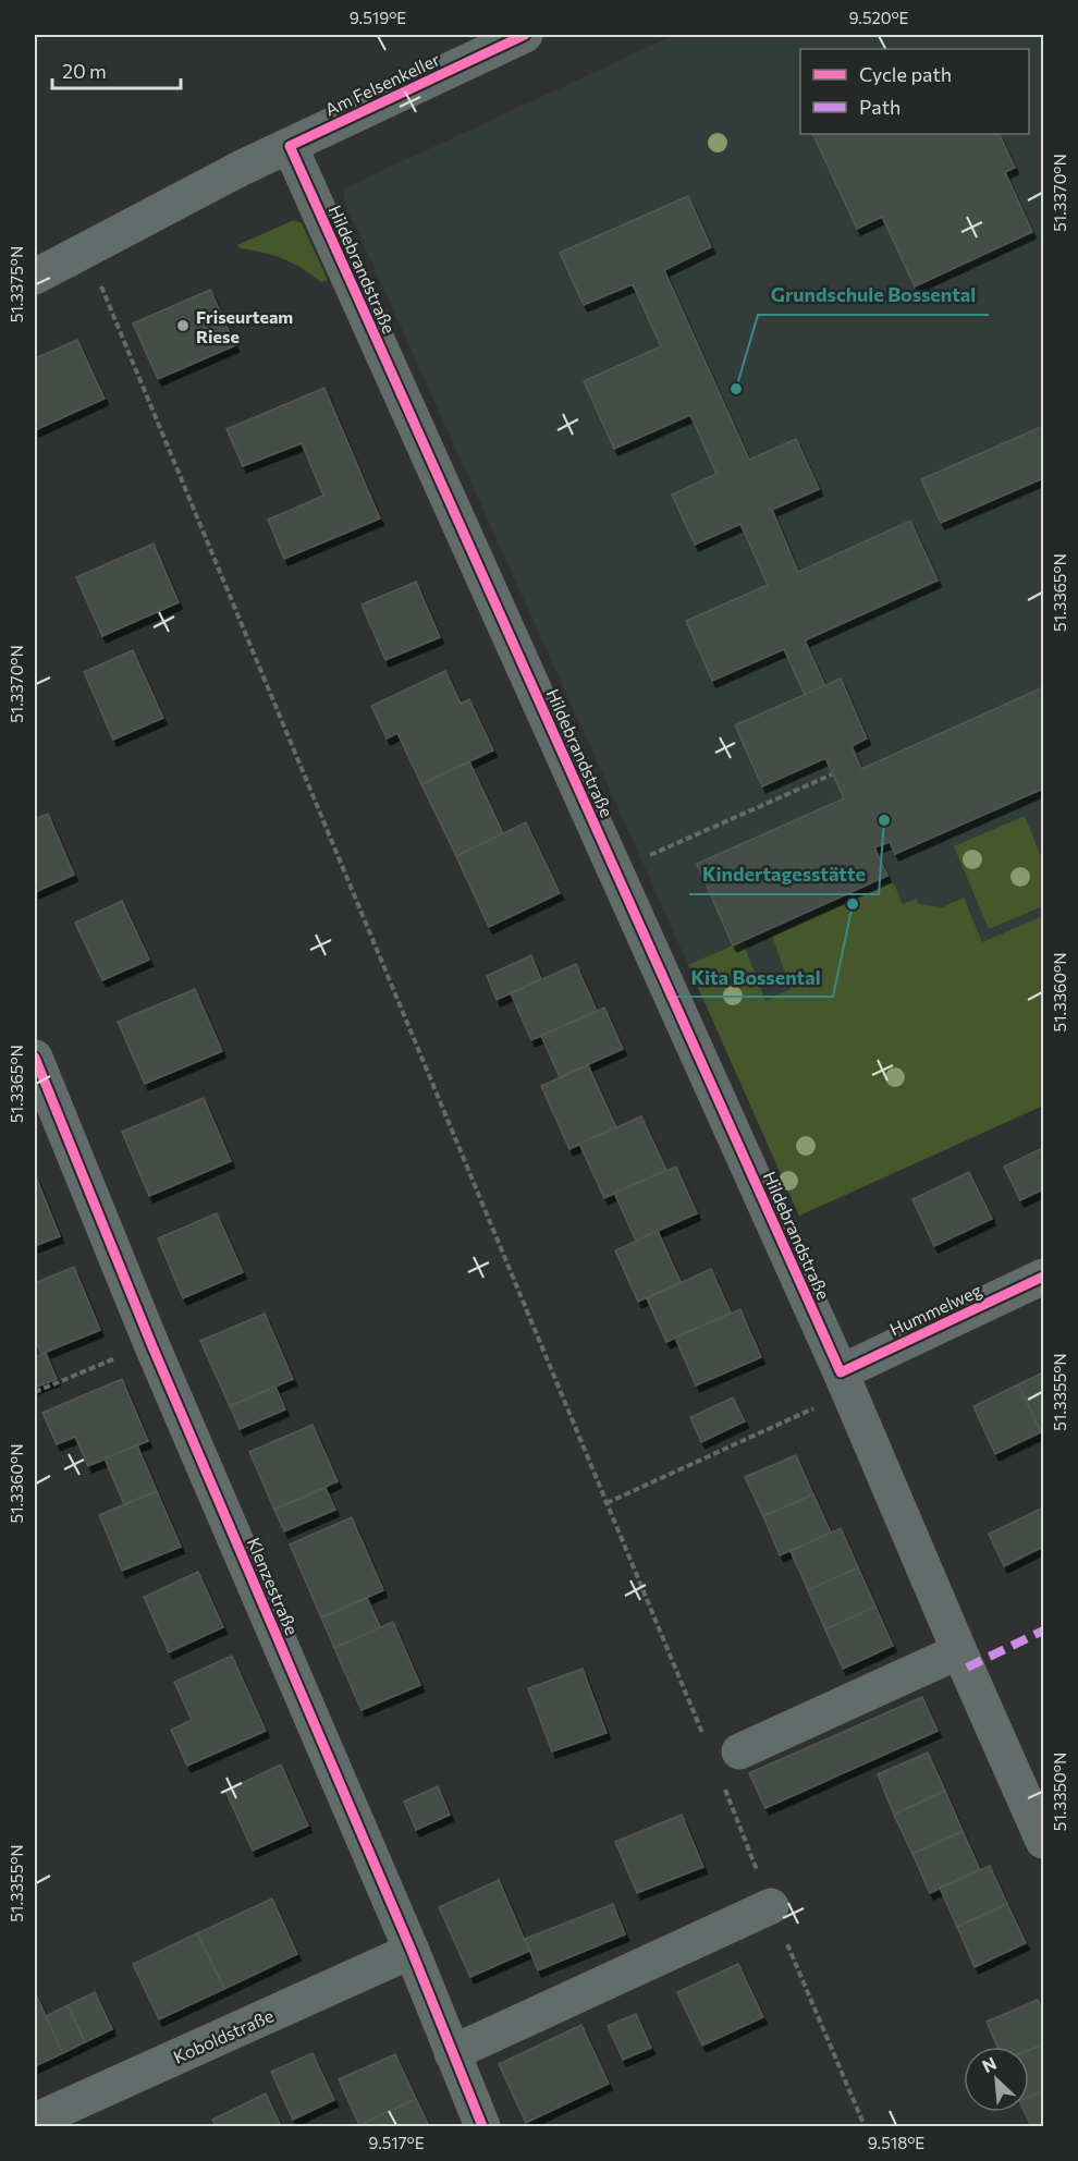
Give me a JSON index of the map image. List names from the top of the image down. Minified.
{"streets":{"street":["Am Felsenkeller","Hildebrandstraße","Hummelweg","Klenzestraße","Koboldstraße"]},"crossings":[["Am Felsenkeller","Hildebrandstraße"],["Hildebrandstraße","Hummelweg"],["Klenzestraße","Koboldstraße"]],"places":["Friseurteam Riese","Grundschule Bossental","Kindertagesstätte","Kita Bossental"],"legend":["Cycle path","Path"],"scale_bar":"20 m","north":"top left","coordinates":["9.519°E","9.520°E","51.3370°N","51.3375°N","51.3365°N","51.3360°N","51.3355°N","51.3350°N","9.517°E","9.518°E"]}
